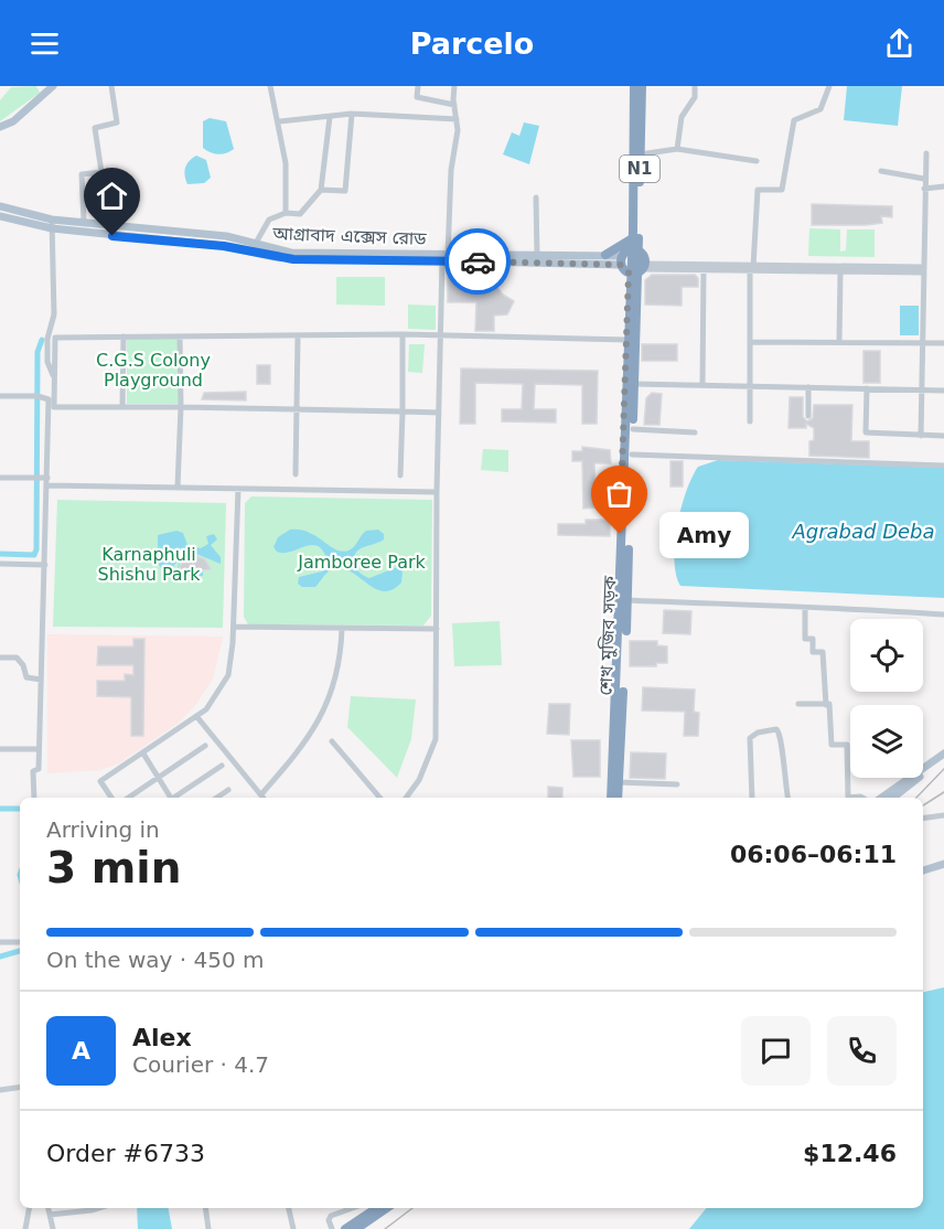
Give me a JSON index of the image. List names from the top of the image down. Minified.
{"streets":{"highway":["N1","শেখ মুজিব সড়ক"],"main road":["আগ্রাবাদ এক্সেস রোড"]},"crossings":[["আগ্রাবাদ এক্সেস রোড","শেখ মুজিব সড়ক"]],"water":["Agrabad Deba"],"parks":["C.G.S Colony Playground","Karnaphuli Shishu Park","Jamboree Park"],"places":["Amy"],"page":{"header":"Parcelo","bubble":"Amy","heading":["3 min","Arriving in","06:06–06:11"],"panel":["Alex","Courier · 4.7","Order #6733","$12.46"],"bar":"On the way · 450 m","round":"A"}}
